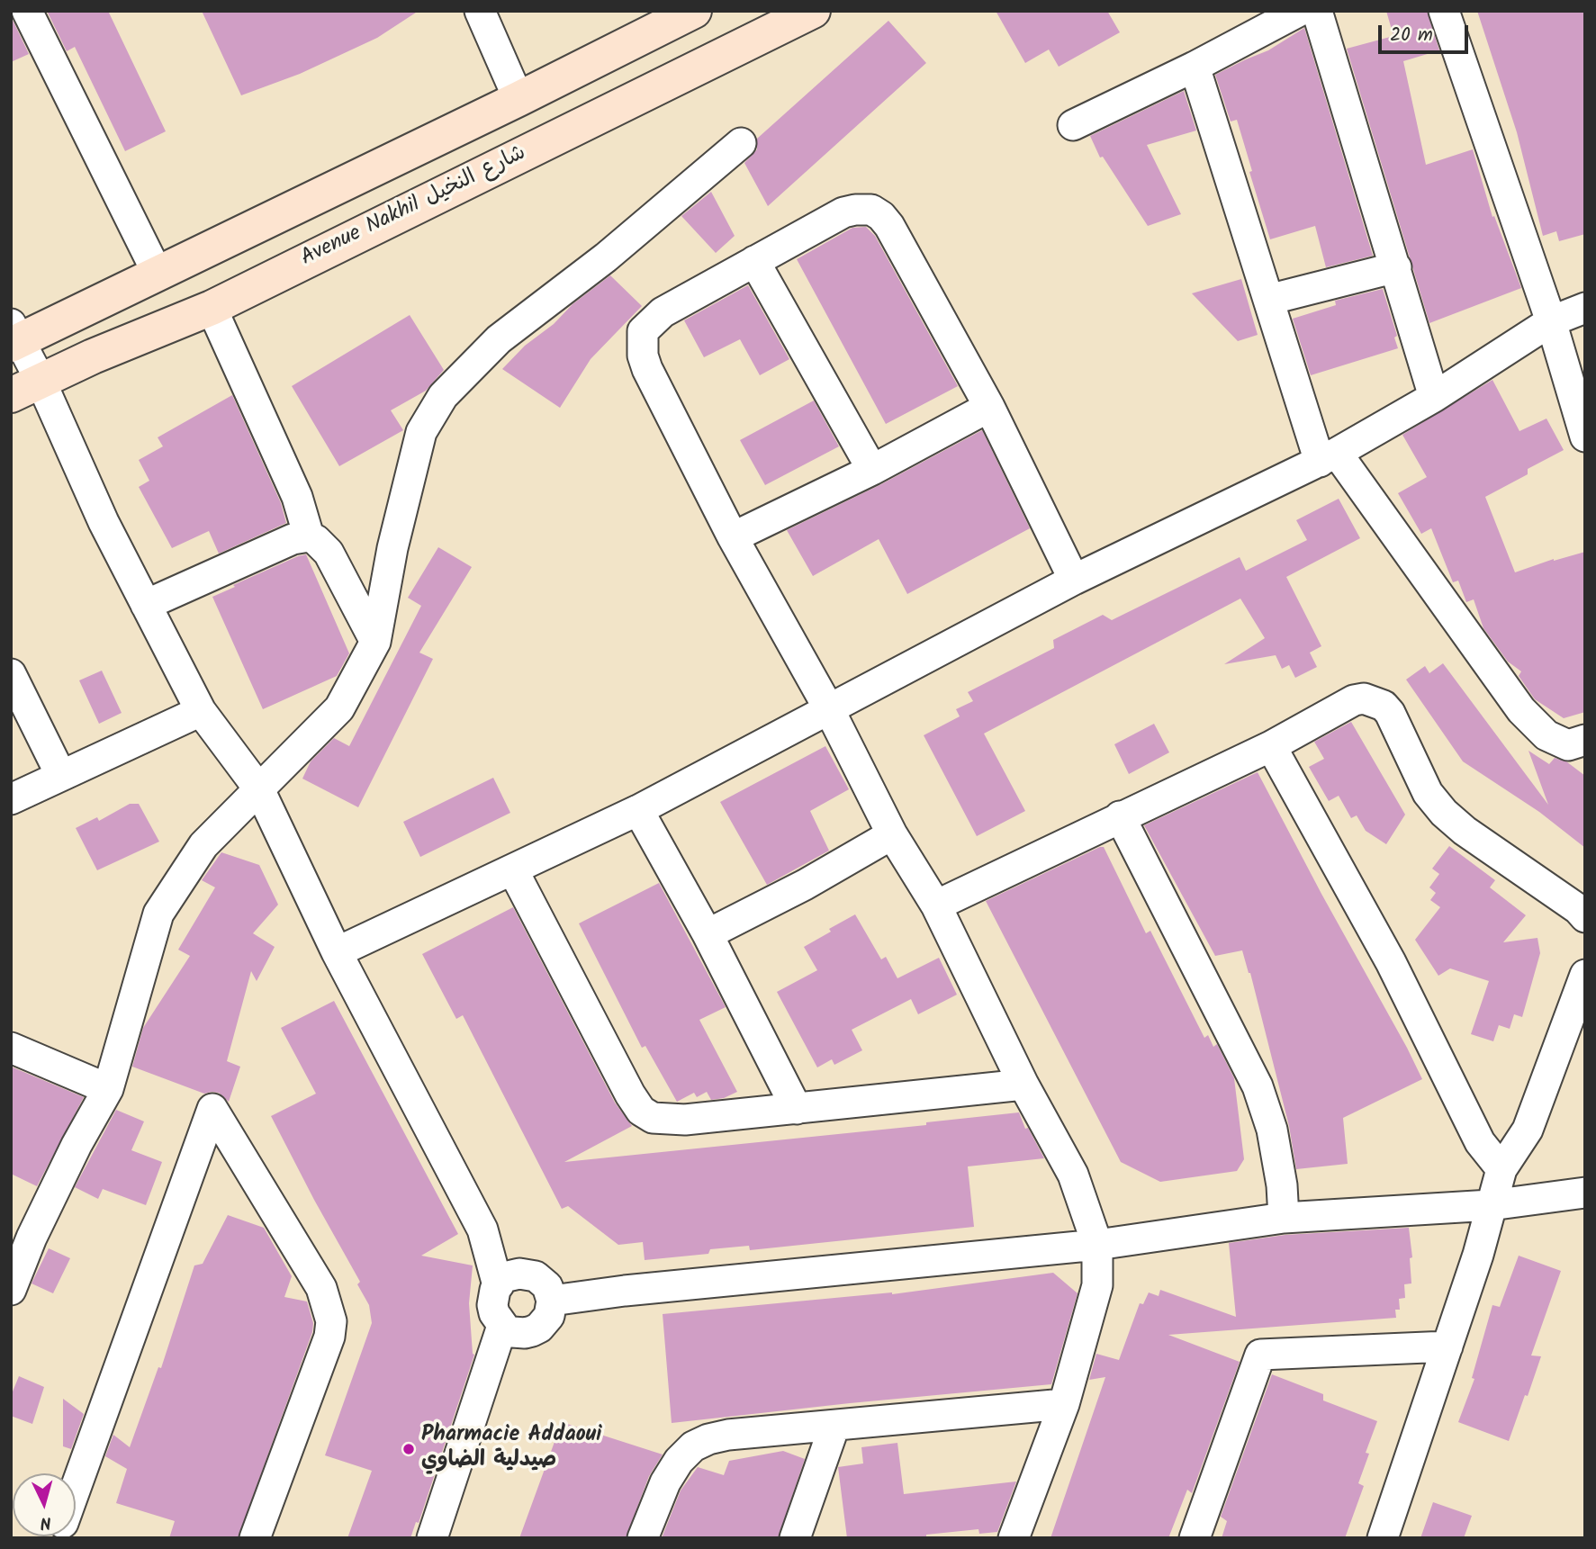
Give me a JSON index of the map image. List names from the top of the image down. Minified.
{"streets":{"street":["Avenue Nakhil شارع النخيل"]},"places":["Pharmacie Addaoui صيدلية الضاوي"],"scale_bar":"20 m","north":"bottom"}
